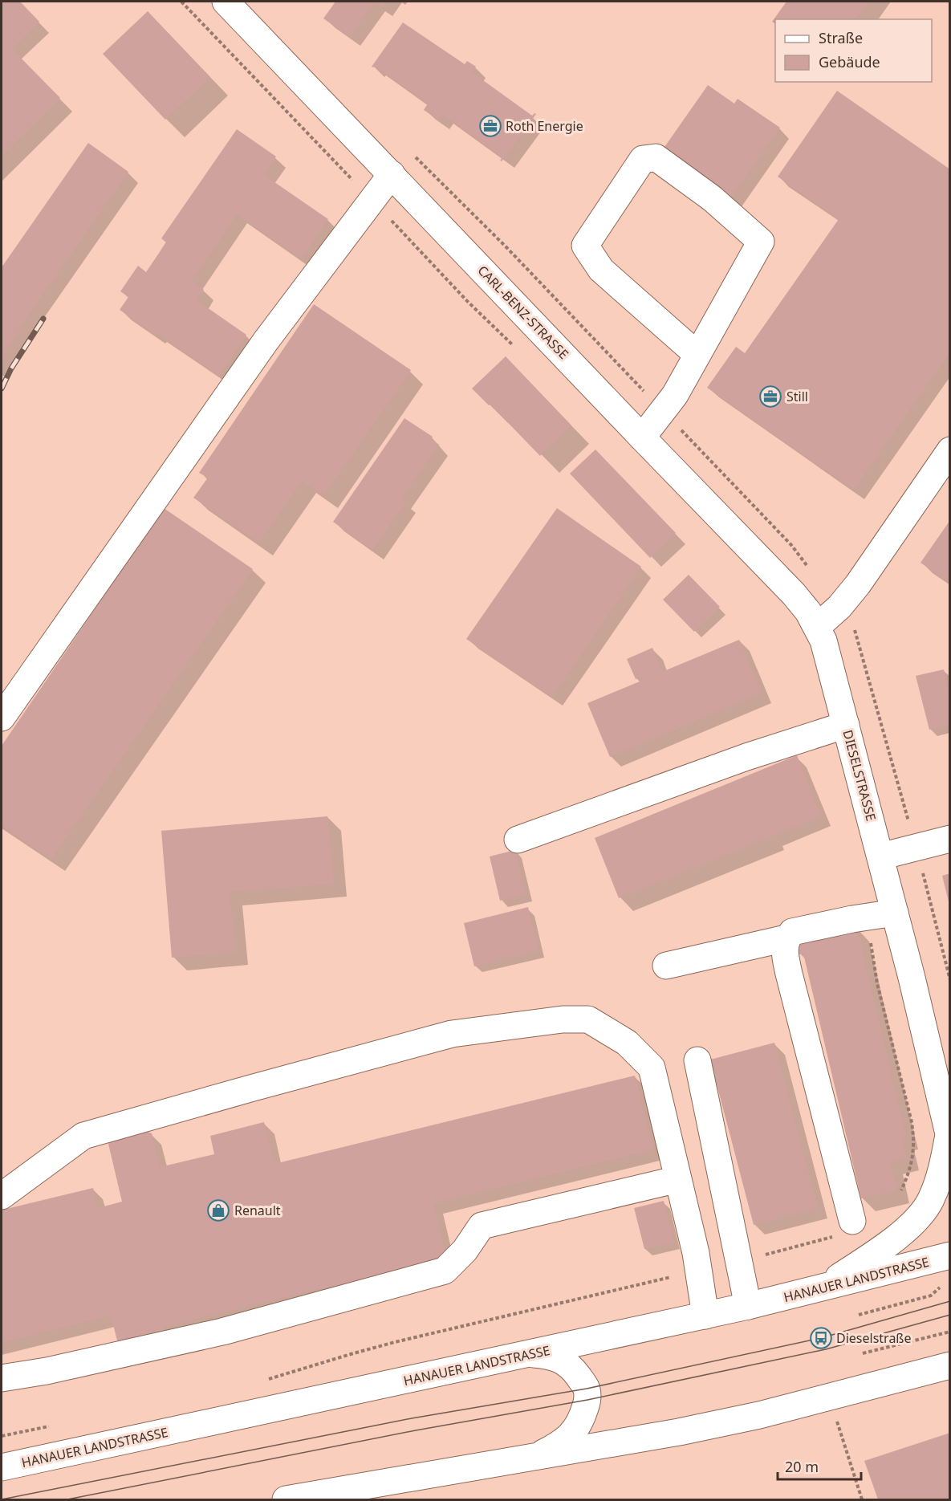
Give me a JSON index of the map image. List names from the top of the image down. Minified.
{"streets":{"main road":["CARL-BENZ-STRASSE","DIESELSTRASSE","HANAUER LANDSTRASSE"]},"crossings":[["CARL-BENZ-STRASSE","DIESELSTRASSE"]],"places":{"office":["Roth Energie","Still"],"shop":["Renault"],"bus stop":["Dieselstraße"]},"legend":["Straße","Gebäude"],"scale_bar":"20 m"}
